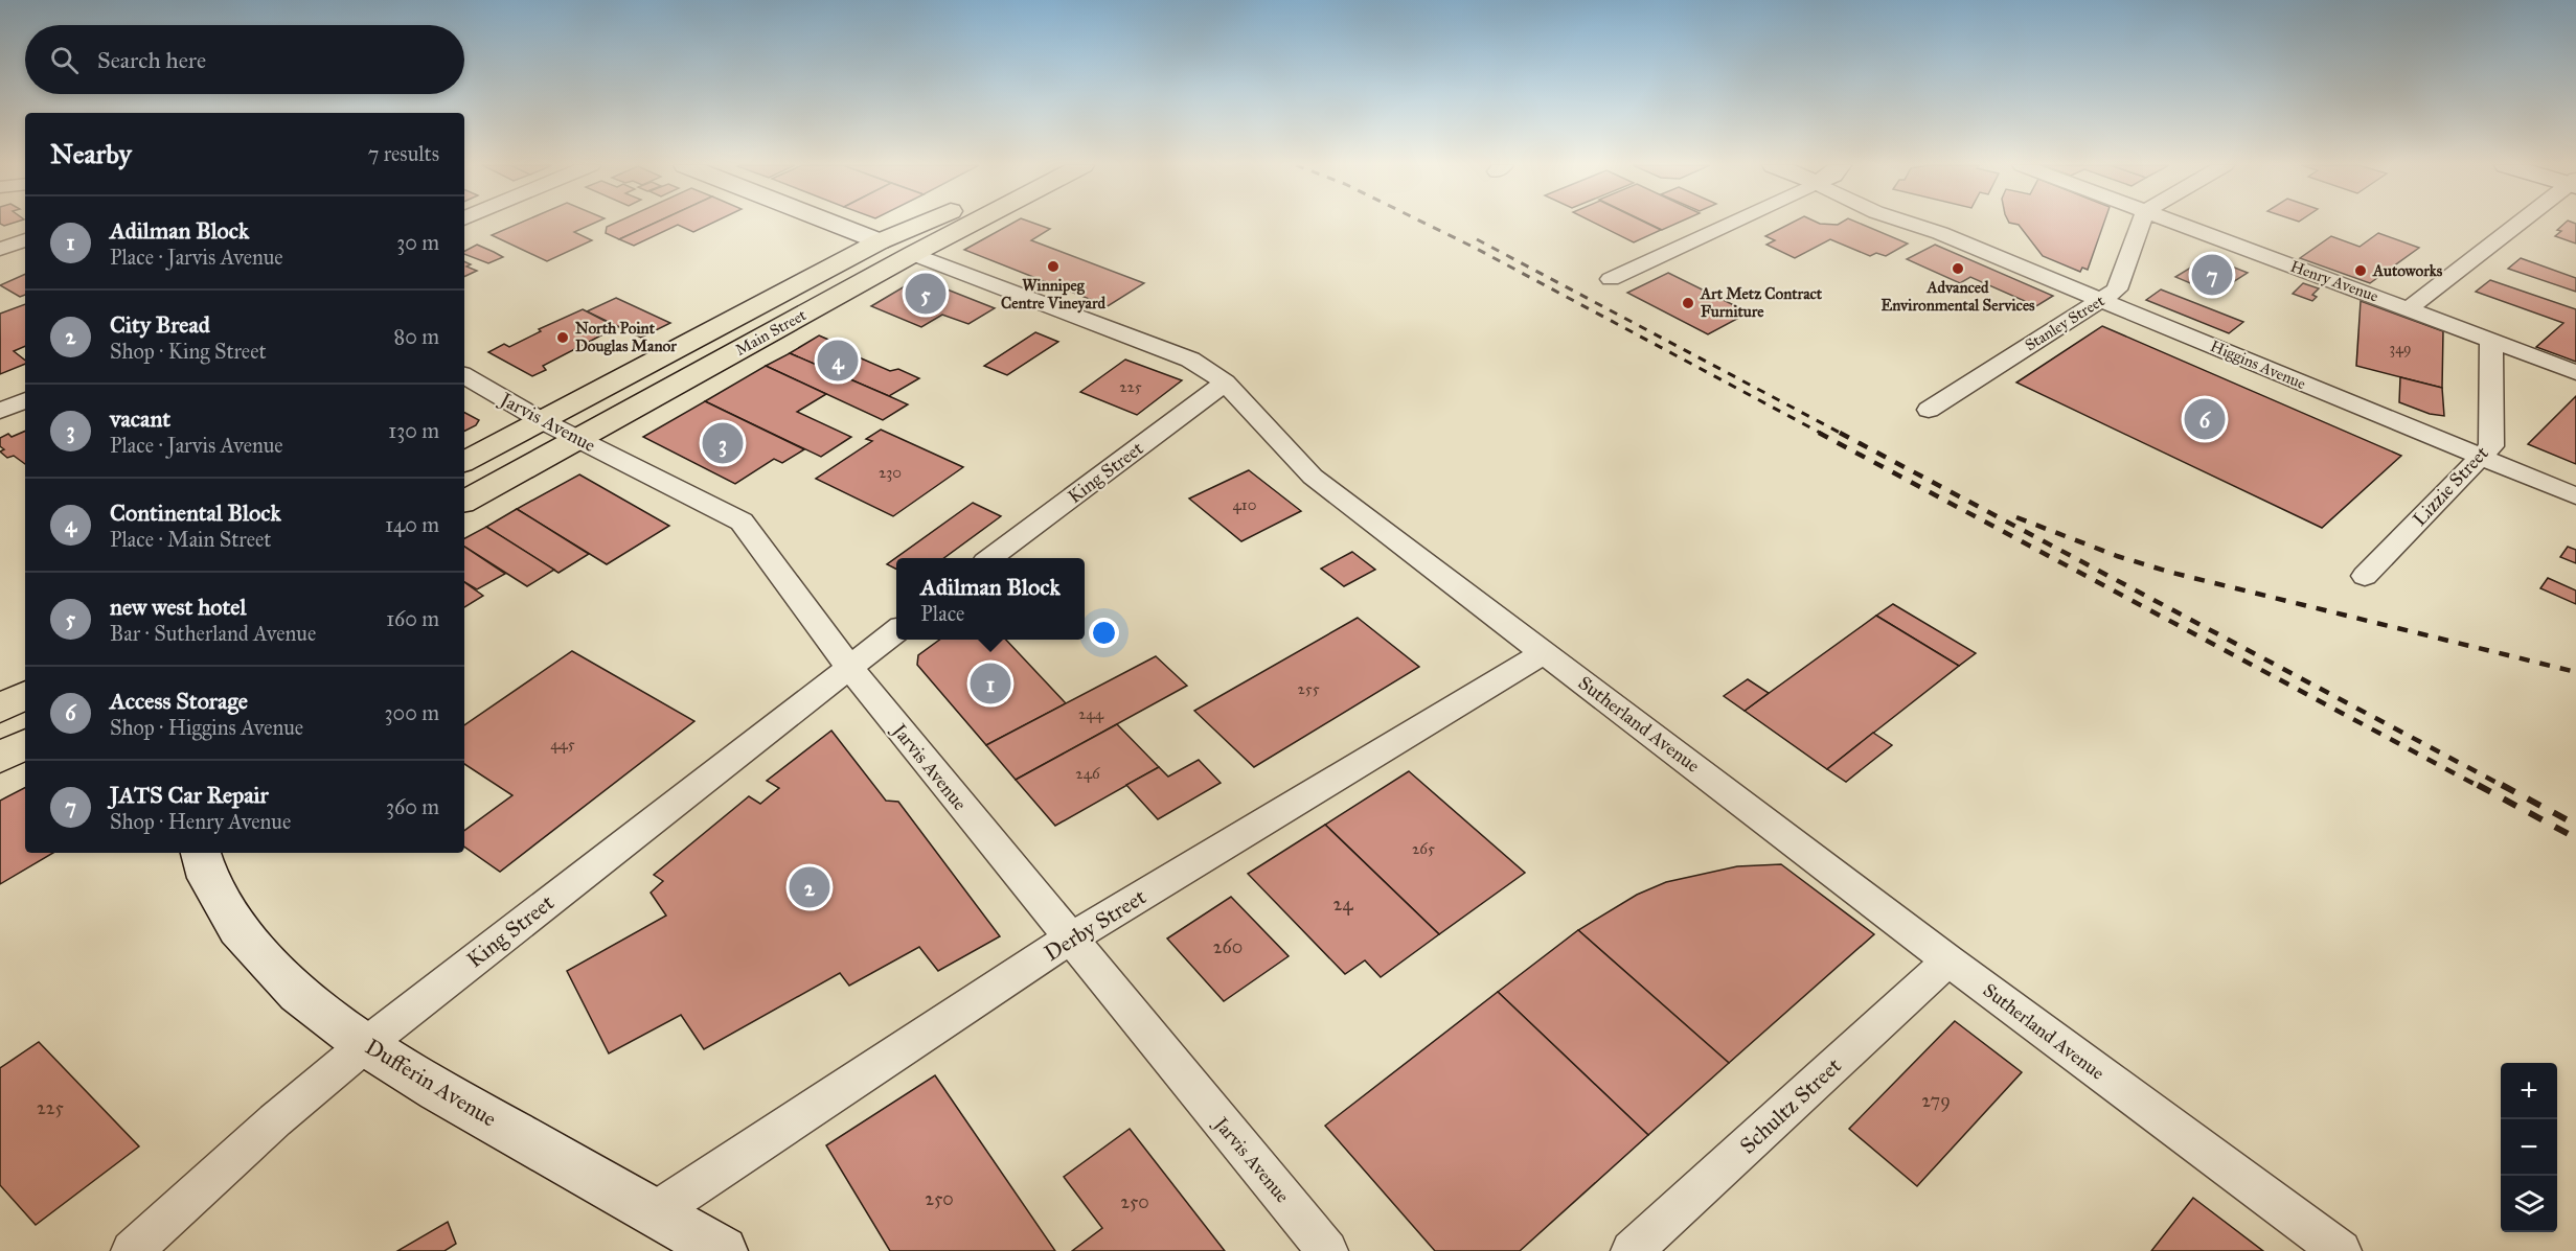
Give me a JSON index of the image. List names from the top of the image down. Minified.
{"streets":{"main road":["Main Street"],"street":["Henry Avenue","Stanley Street","Higgins Avenue","Jarvis Avenue","King Street","Lizzie Street","Sutherland Avenue","Derby Street","Dufferin Avenue","Schultz Street"]},"crossings":[["Henry Avenue","Lizzie Street"],["Stanley Street","Higgins Avenue"],["Main Street","Jarvis Avenue"],["Main Street","Sutherland Avenue"],["Higgins Avenue","Lizzie Street"],["Jarvis Avenue","King Street"],["Jarvis Avenue","Derby Street"],["King Street","Sutherland Avenue"],["King Street","Dufferin Avenue"],["Sutherland Avenue","Derby Street"],["Sutherland Avenue","Schultz Street"],["Derby Street","Dufferin Avenue"]],"places":["Winnipeg Centre Vineyard","Advanced Environmental Services","Autoworks","Art Metz Contract Furniture","North Point Douglas Manor"],"house_numbers":["349","225","230","410","255","244","445","246","265","24","260","279","225","250","250"],"page":{"search":"Search here","heading":["Nearby","7 results"],"list":[{"mark":"1","name":"Adilman Block","note":"Place · Jarvis Avenue","value":"30 m"},{"mark":"2","name":"City Bread","note":"Shop · King Street","value":"80 m"},{"mark":"3","name":"vacant","note":"Place · Jarvis Avenue","value":"130 m"},{"mark":"4","name":"Continental Block","note":"Place · Main Street","value":"140 m"},{"mark":"5","name":"new west hotel","note":"Bar · Sutherland Avenue","value":"160 m"},{"mark":"6","name":"Access Storage","note":"Shop · Higgins Avenue","value":"300 m"},{"mark":"7","name":"JATS Car Repair","note":"Shop · Henry Avenue","value":"360 m"}],"pins":["7","5","4","6","3","1","2"],"popup":["Adilman Block","Place"],"map_buttons":["+","−"]}}
